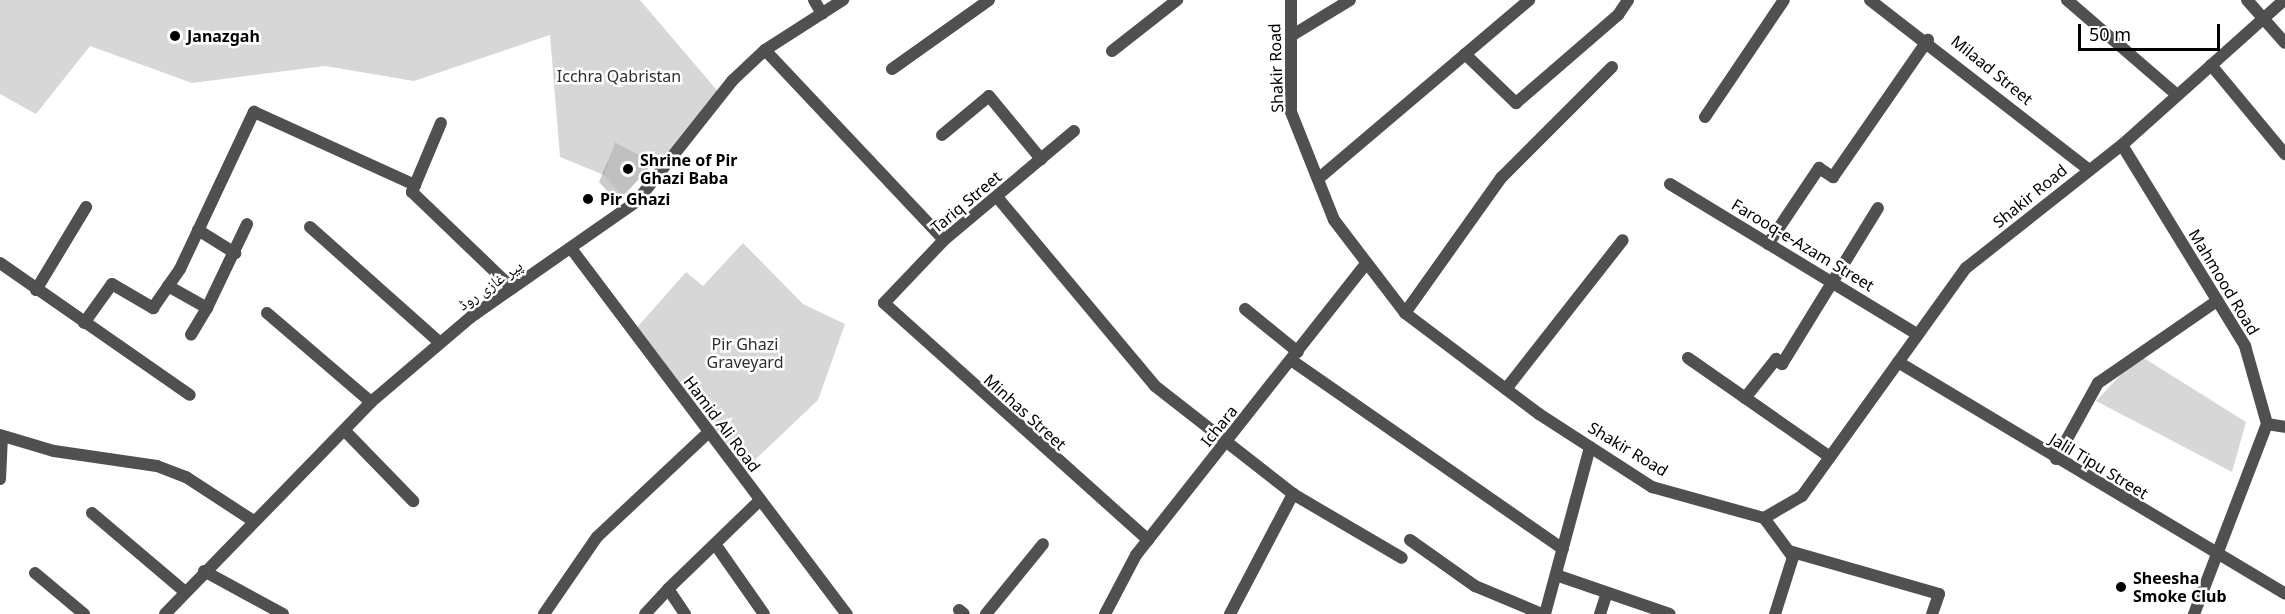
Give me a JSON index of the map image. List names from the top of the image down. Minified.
{"streets":{"street":["Shakir Road","Milaad Street","Tariq Street","Farooq-e-Azam Street","Mahmood Road","پیر غازی روڈ","Minhas Street","Hamid Ali Road","Ichara","Jalil Tipu Street"]},"crossings":[["Shakir Road","Milaad Street"],["Shakir Road","Farooq-e-Azam Street"],["Shakir Road","Mahmood Road"],["Shakir Road","Ichara"],["Shakir Road","Jalil Tipu Street"],["Tariq Street","Minhas Street"],["پیر غازی روڈ","Hamid Ali Road"],["Minhas Street","Ichara"]],"parks":["Icchra Qabristan","Pir Ghazi Graveyard"],"places":["Janazgah","Shrine of Pir Ghazi Baba","Pir Ghazi","Sheesha Smoke Club"],"scale_bar":"50 m"}
